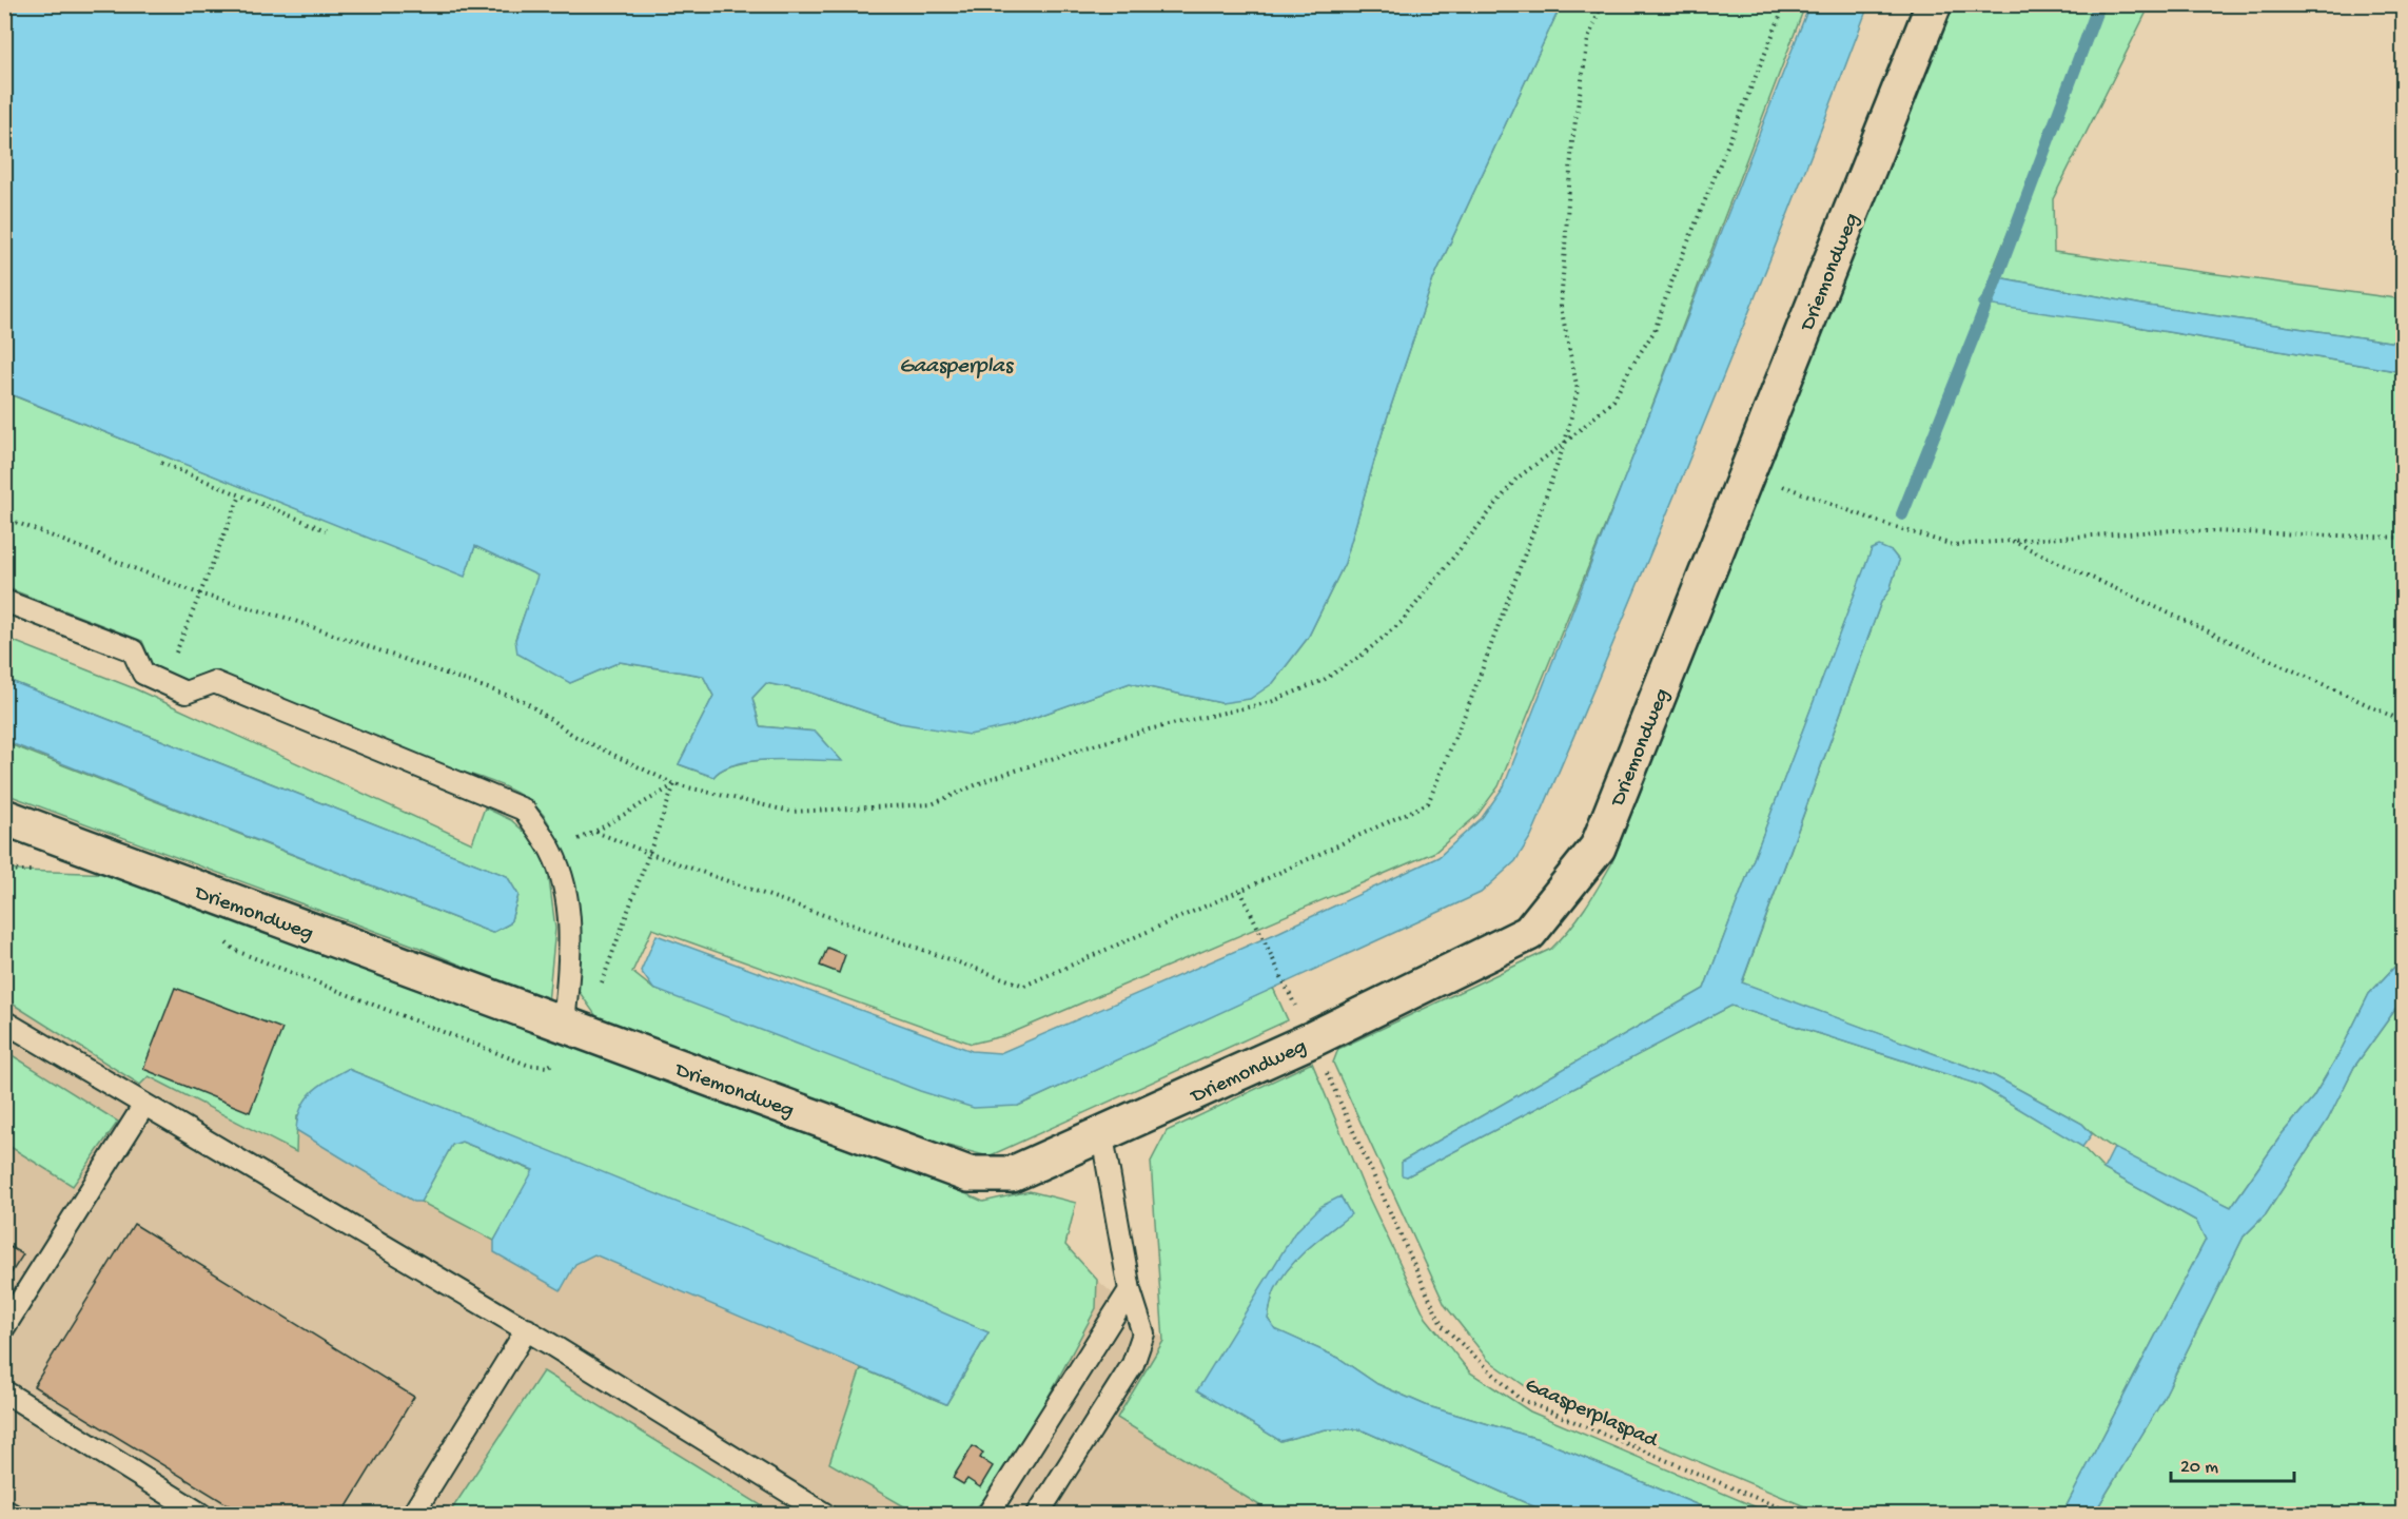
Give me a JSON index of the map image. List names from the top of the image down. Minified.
{"streets":{"street":["Driemondweg"],"path":["Gaasperplaspad"]},"crossings":[["Driemondweg","Gaasperplaspad"]],"water":["Gaasperplas"],"scale_bar":"20 m"}
